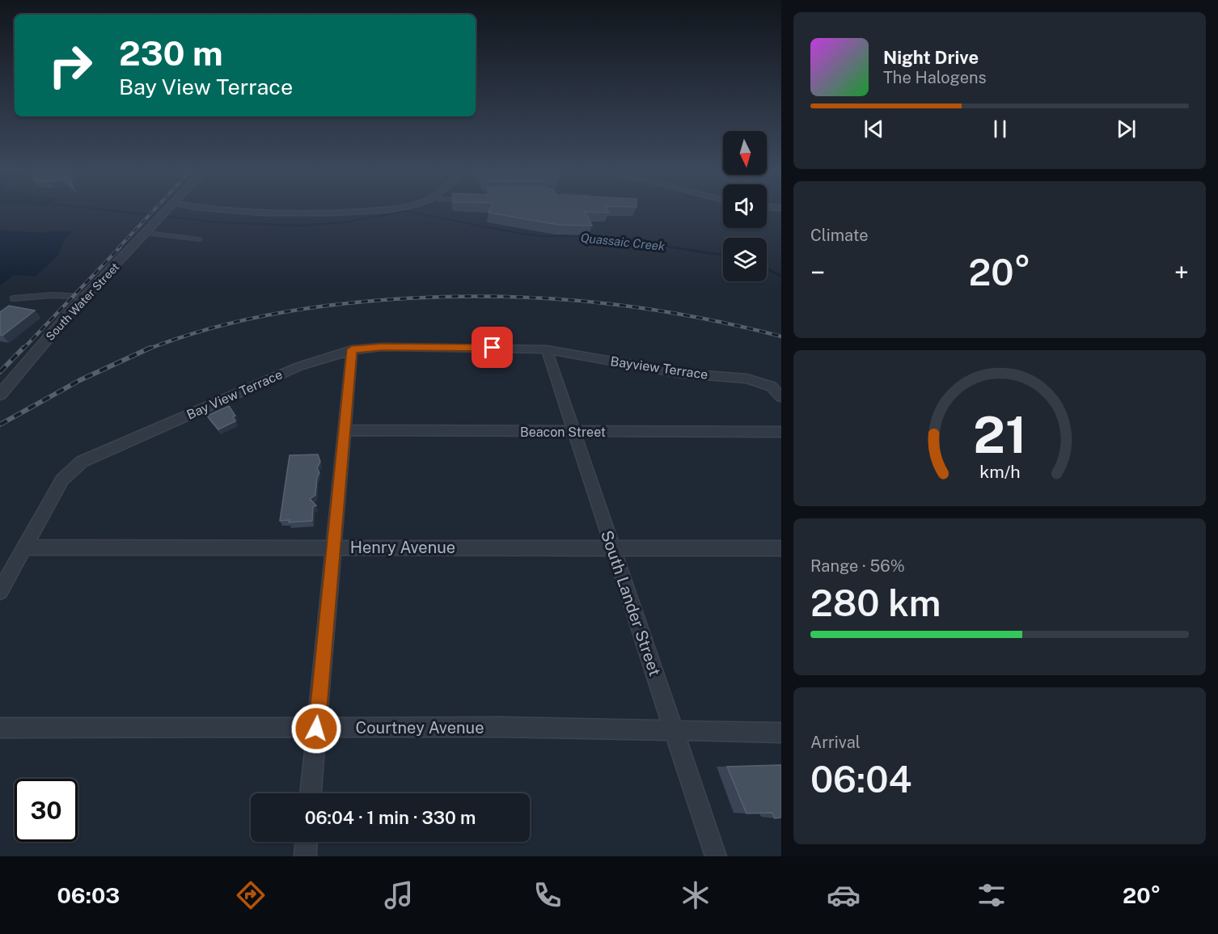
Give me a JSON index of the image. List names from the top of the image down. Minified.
{"streets":{"street":["South Water Street","Bayview Terrace","Bay View Terrace","Beacon Street","Henry Avenue","South Lander Street","Courtney Avenue"]},"crossings":[["Bayview Terrace","Bay View Terrace"],["Bayview Terrace","South Lander Street"],["Bay View Terrace","Henry Avenue"],["Bay View Terrace","South Lander Street"],["Beacon Street","South Lander Street"],["Henry Avenue","South Lander Street"],["South Lander Street","Courtney Avenue"]],"water":["Quassaic Creek"],"north":"bottom","page":{"turn":["230 m","Bay View Terrace"],"song":["Night Drive","The Halogens"],"tile":["Climate",["Range · 56%","280 km"],["Arrival","06:04"]],"heat":["−","20°","+"],"limit":"30","trip":"06:04 · 1 min · 330 m","tabs":["06:03","20°"],"gauge":["21","km/h"]}}
